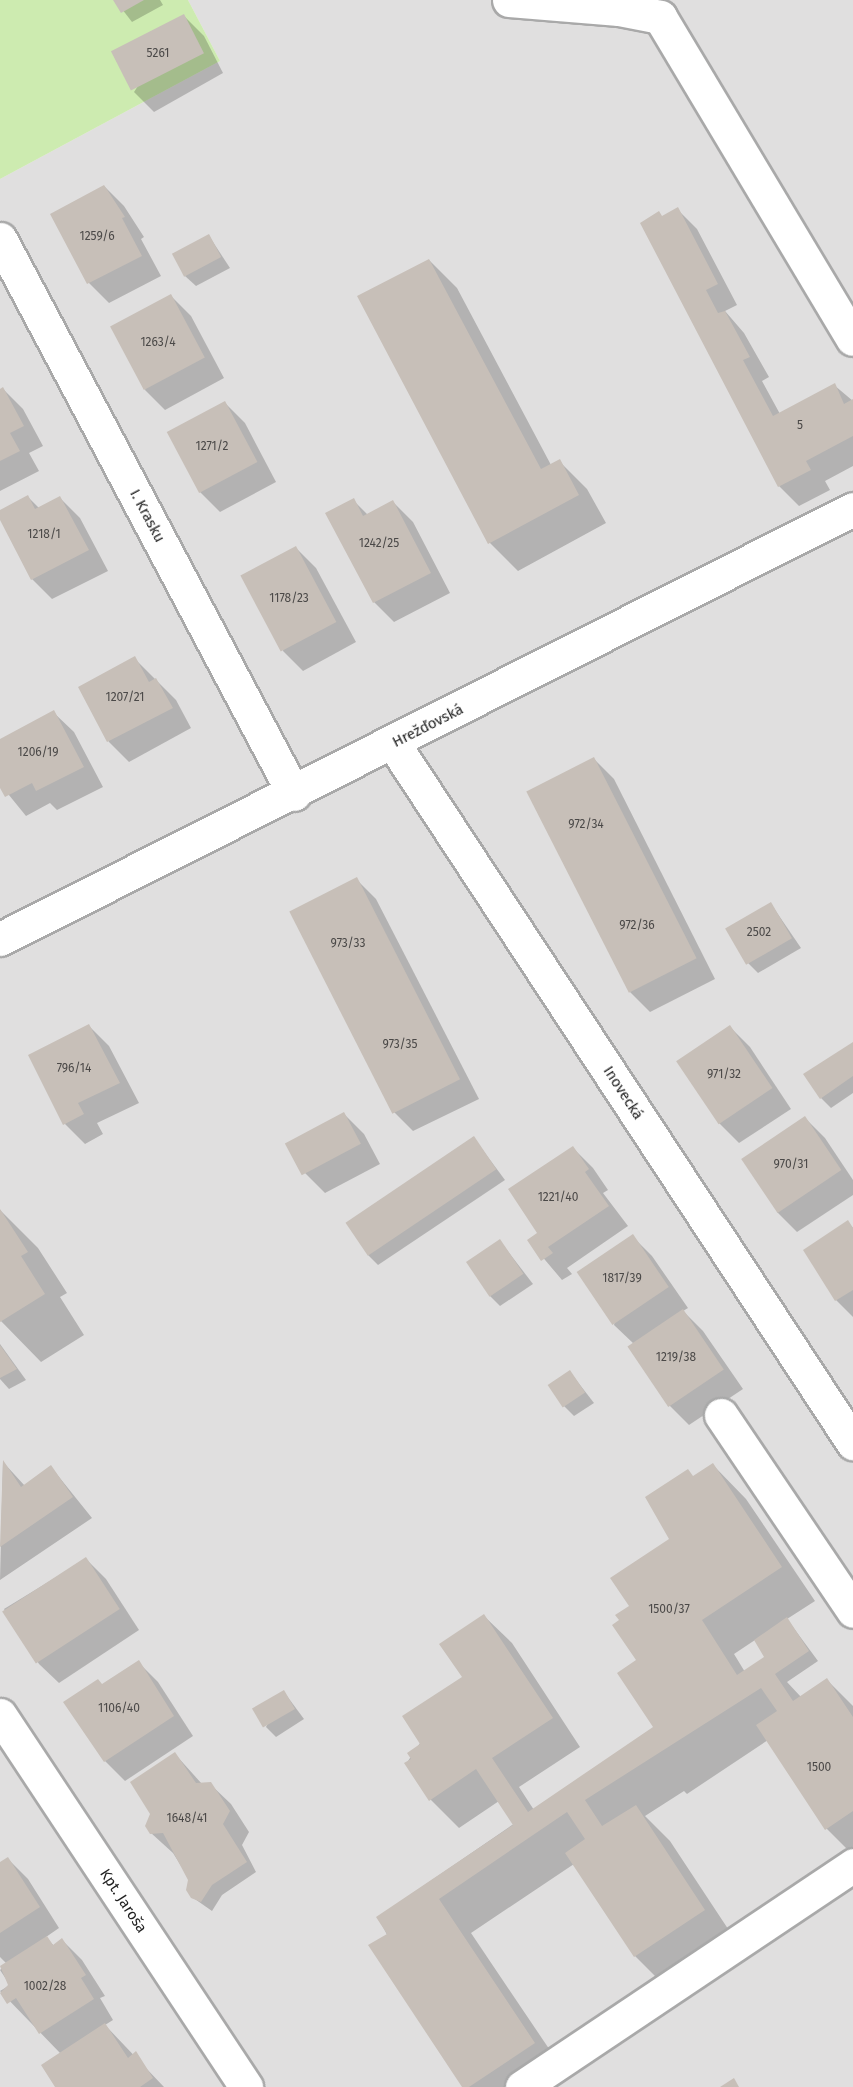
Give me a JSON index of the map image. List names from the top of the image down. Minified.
{"streets":{"street":["I. Krasku","Hrežďovská","Inovecká","Kpt. Jaroša"]},"crossings":[["I. Krasku","Hrežďovská"],["Hrežďovská","Inovecká"]],"house_numbers":["5261","1259/6","1263/4","5","1271/2","1218/1","1242/25","1178/23","1207/21","1206/19","972/34","972/36","2502","973/33","973/35","796/14","971/32","970/31","1221/40","1817/39","1219/38","1500/37","1106/40","1500","1648/41","1002/28"]}
